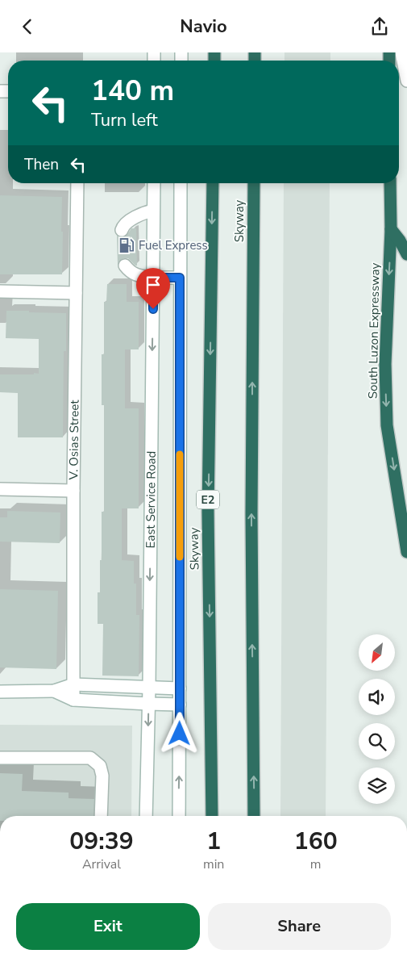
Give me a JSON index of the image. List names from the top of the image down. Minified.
{"streets":{"highway":["Skyway","South Luzon Expressway","E2"],"main road":["V. Osias Street","East Service Road"]},"one_way":["South Luzon Expressway"],"places":{"fuel station":["Fuel Express"]},"north":"bottom left","page":{"header":"Navio","turn":["140 m","Turn left"],"then":"Then","eta":["09:39","Arrival","1","min","160","m"],"buttons":["Exit","Share"]}}
